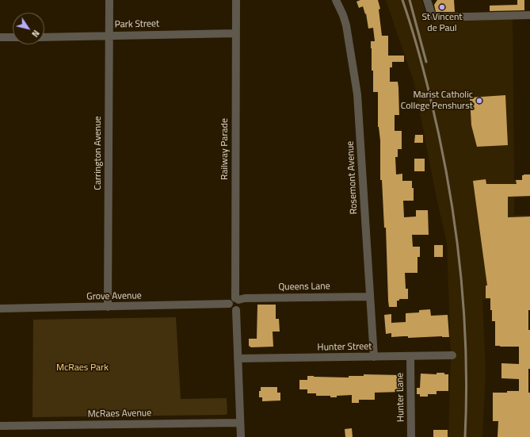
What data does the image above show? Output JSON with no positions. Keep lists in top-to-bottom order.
{
  "streets": {
    "street": [
      "Park Street",
      "Railway Parade",
      "Carrington Avenue",
      "Rosemont Avenue",
      "Queens Lane",
      "Grove Avenue",
      "Hunter Street",
      "Hunter Lane",
      "McRaes Avenue"
    ]
  },
  "crossings": [
    ["Park Street", "Railway Parade"],
    ["Park Street", "Carrington Avenue"],
    ["Railway Parade", "Queens Lane"],
    ["Railway Parade", "Grove Avenue"],
    ["Railway Parade", "Hunter Street"],
    ["Carrington Avenue", "Grove Avenue"],
    ["Rosemont Avenue", "Queens Lane"],
    ["Rosemont Avenue", "Hunter Street"],
    ["Queens Lane", "Grove Avenue"],
    ["Hunter Street", "Hunter Lane"]
  ],
  "parks": ["McRaes Park"],
  "places": ["St Vincent de Paul", "Marist Catholic College Penshurst"],
  "north": "bottom right"
}
